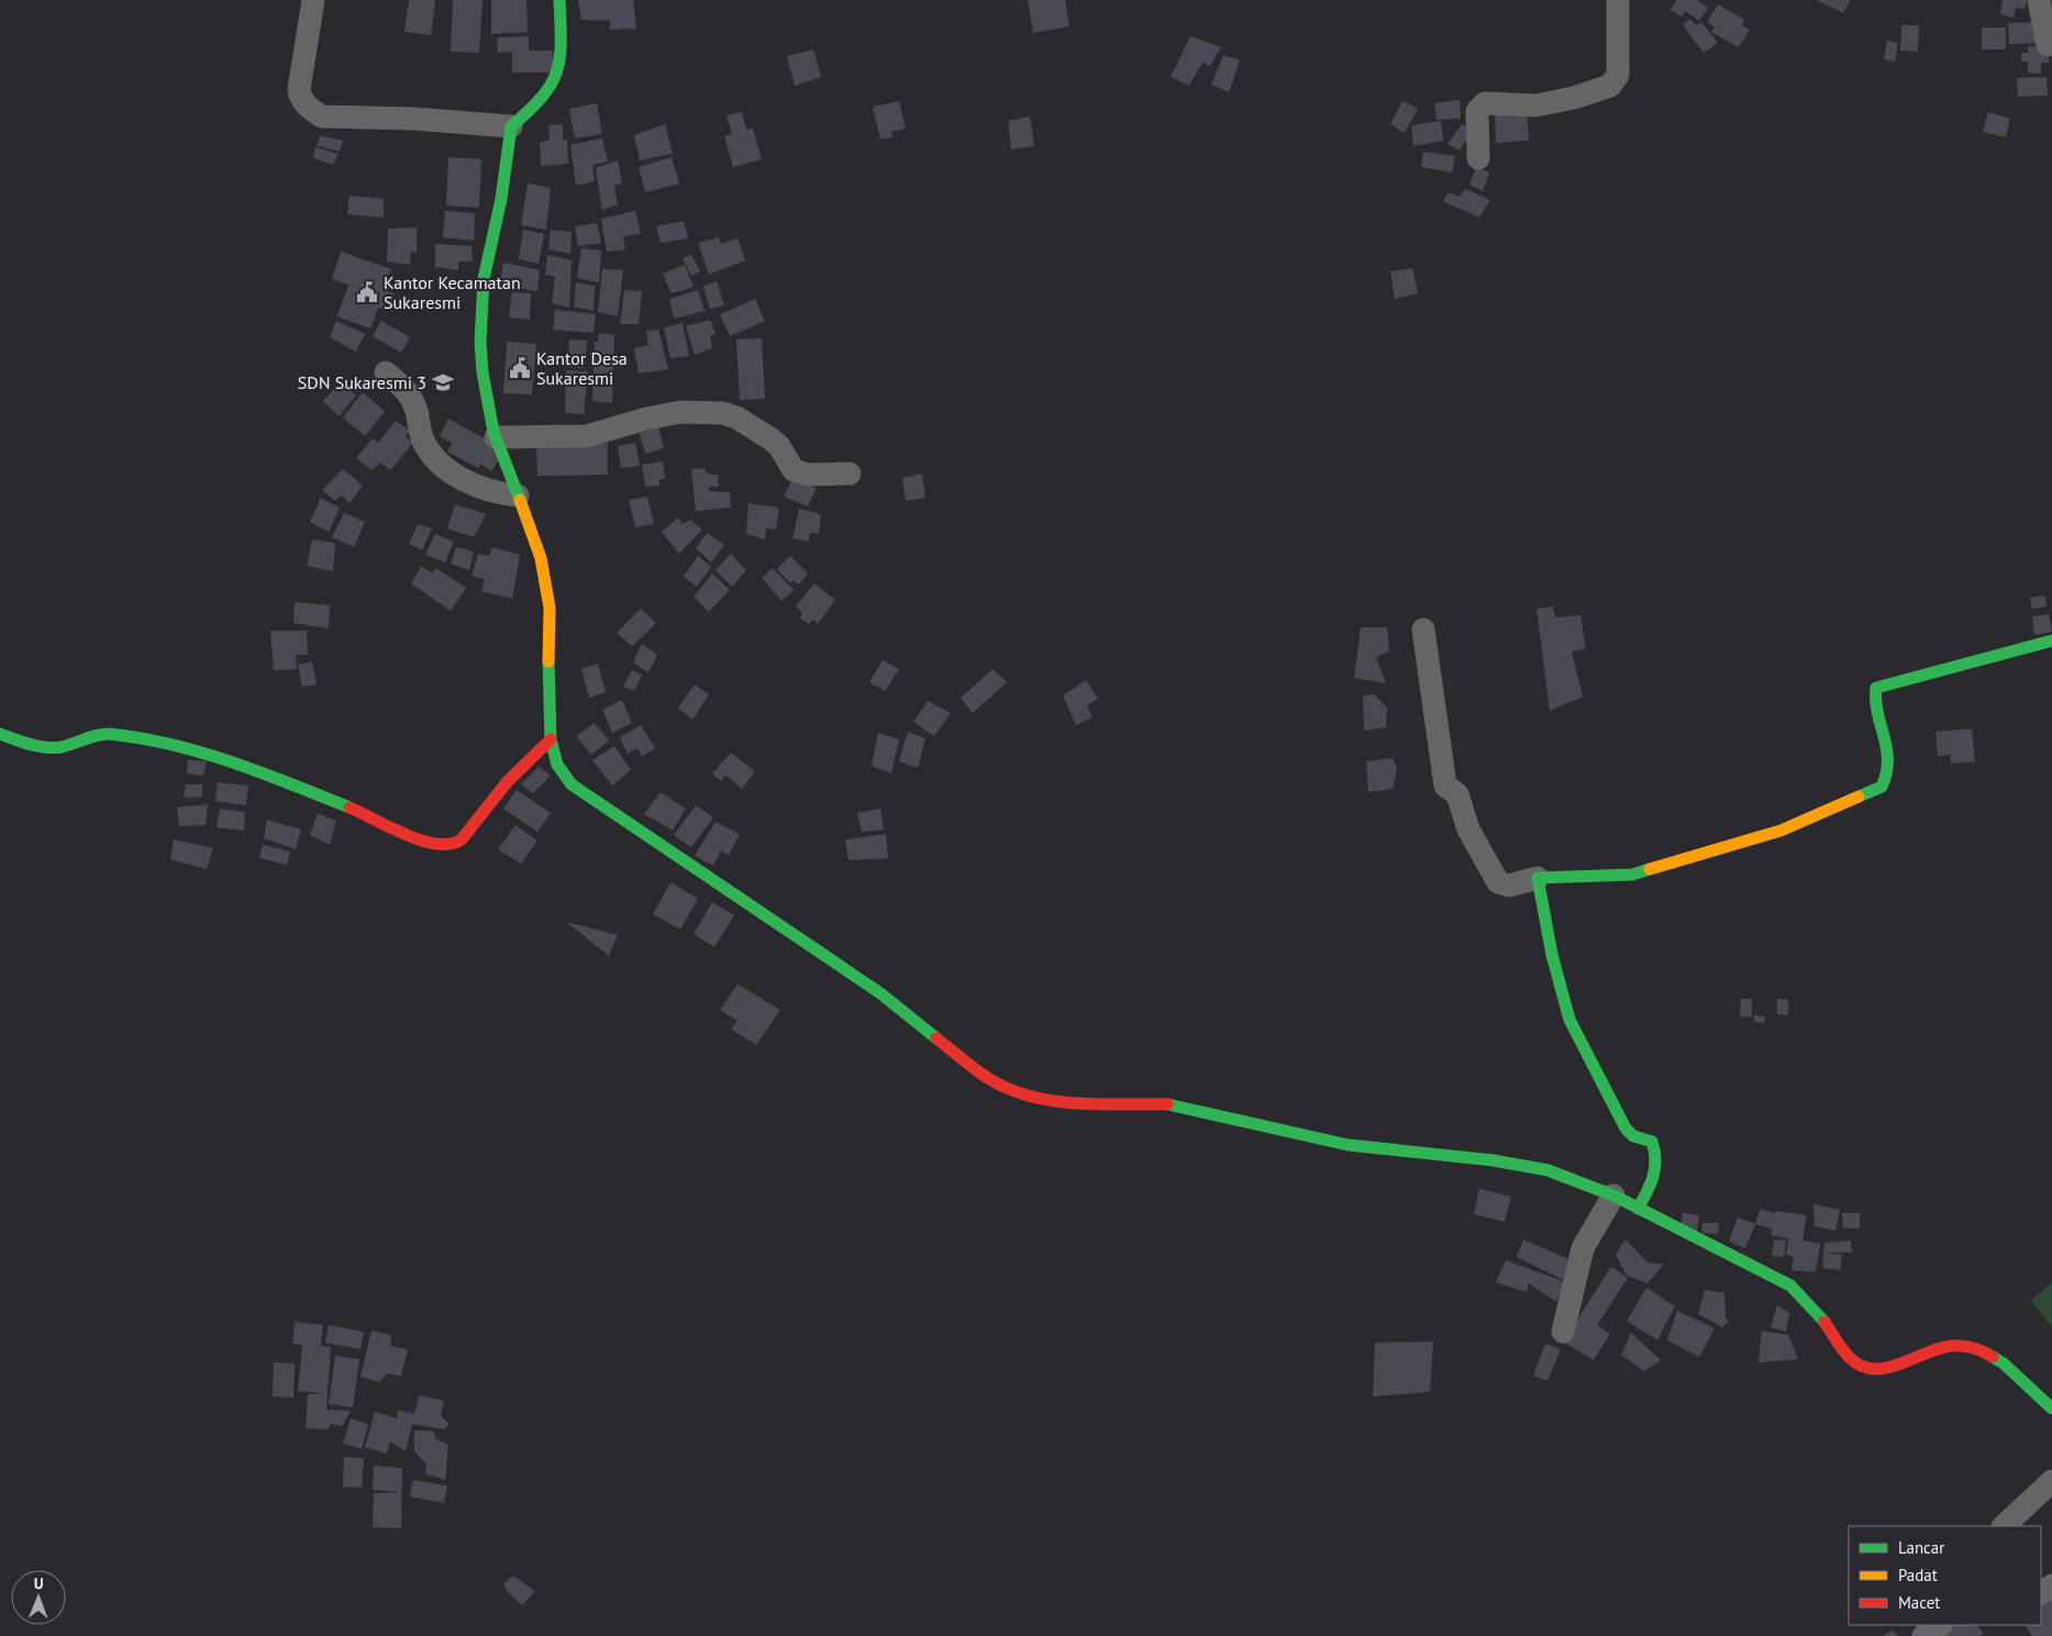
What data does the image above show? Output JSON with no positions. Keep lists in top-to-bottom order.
{
  "places": {
    "public building": ["Kantor Kecamatan Sukaresmi", "Kantor Desa Sukaresmi"],
    "school or university": ["SDN Sukaresmi 3"]
  },
  "legend": ["Lancar", "Padat", "Macet"],
  "north": "top"
}
